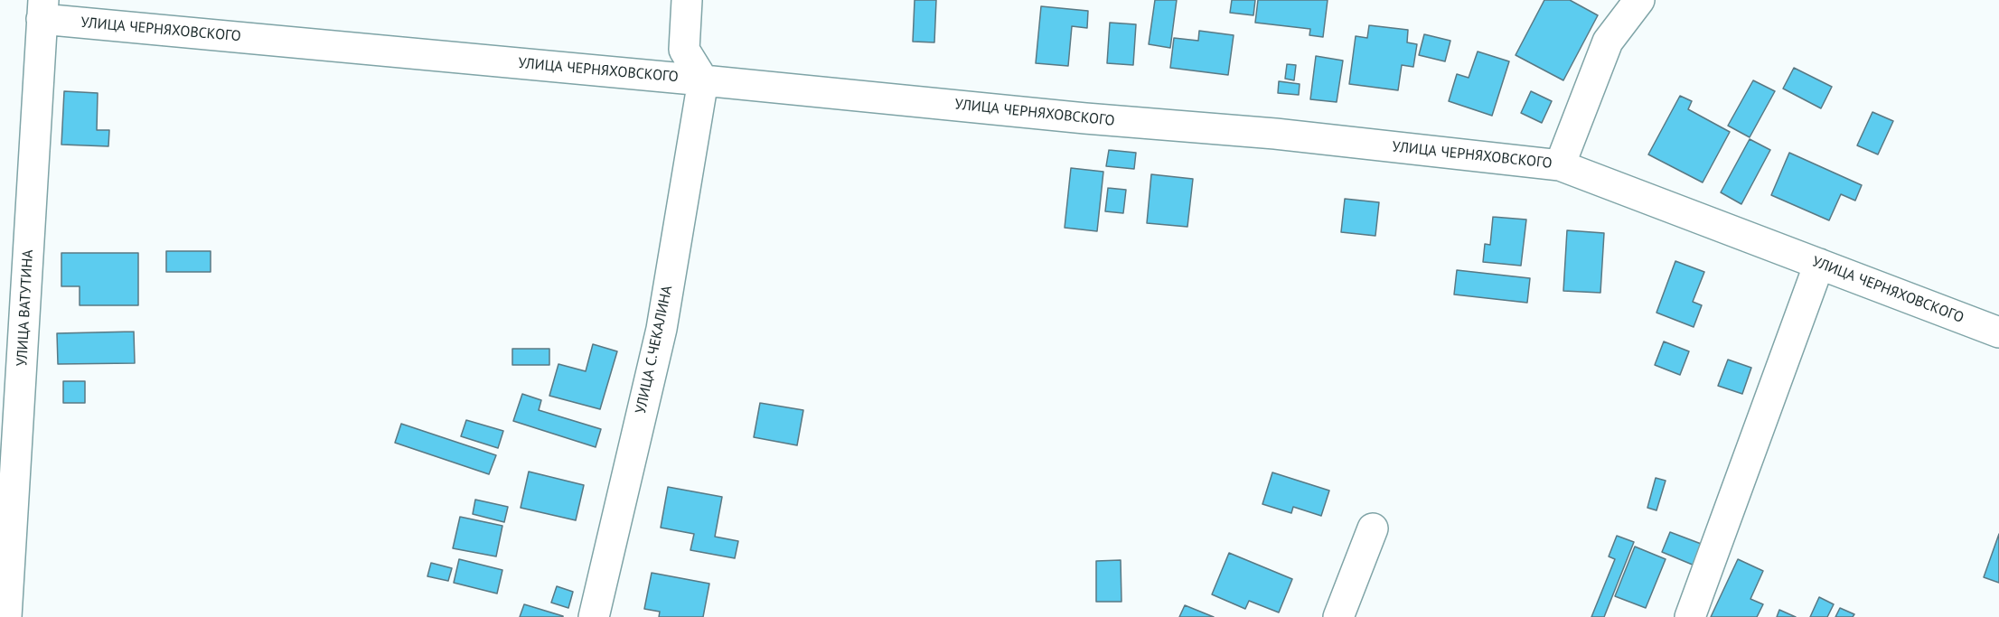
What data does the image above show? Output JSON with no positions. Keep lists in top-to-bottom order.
{
  "streets": {
    "street": ["УЛИЦА ЧЕРНЯХОВСКОГО", "УЛИЦА ВАТУТИНА", "УЛИЦА С.ЧЕКАЛИНА"]
  },
  "crossings": [
    ["УЛИЦА ЧЕРНЯХОВСКОГО", "УЛИЦА ВАТУТИНА"],
    ["УЛИЦА ЧЕРНЯХОВСКОГО", "УЛИЦА С.ЧЕКАЛИНА"]
  ]
}
